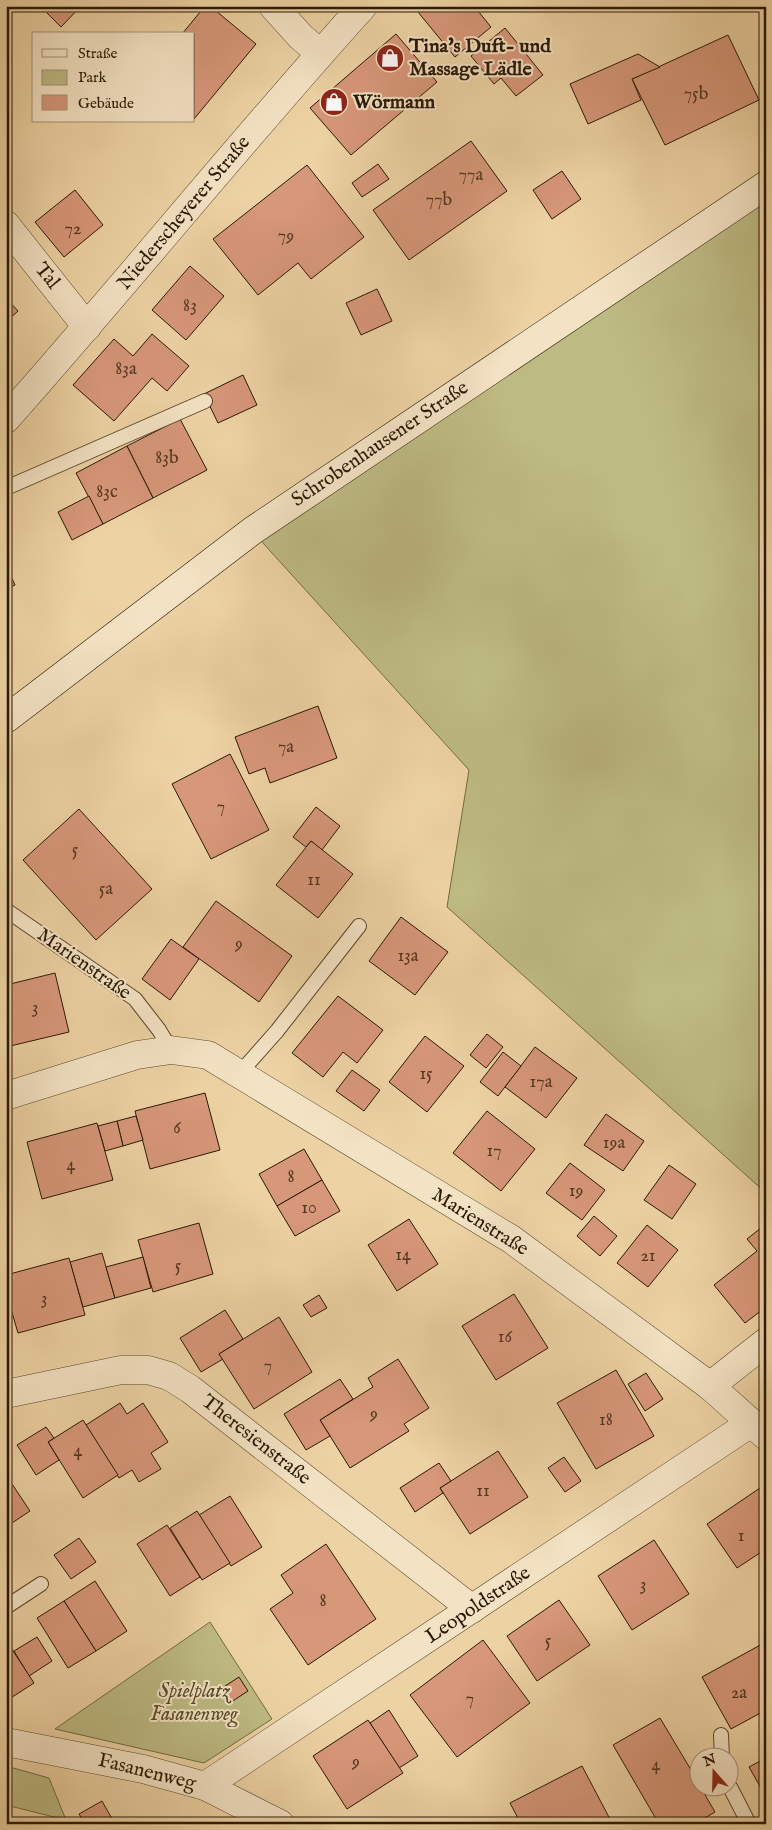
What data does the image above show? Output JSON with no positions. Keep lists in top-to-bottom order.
{
  "streets": {
    "street": [
      "Niederscheyerer Straße",
      "Tal",
      "Schrobenhausener Straße",
      "Marienstraße",
      "Theresienstraße",
      "Leopoldstraße",
      "Fasanenweg"
    ]
  },
  "crossings": [
    ["Niederscheyerer Straße", "Tal"],
    ["Marienstraße", "Leopoldstraße"],
    ["Theresienstraße", "Leopoldstraße"],
    ["Leopoldstraße", "Fasanenweg"]
  ],
  "parks": ["Spielplatz Fasanenweg"],
  "places": {
    "shop": ["Tina's Duft- und Massage Lädle", "Wörmann"]
  },
  "house_numbers": [
    "75b",
    "77a",
    "77b",
    "72",
    "79",
    "83",
    "83a",
    "83b",
    "83c",
    "7a",
    "7",
    "5",
    "11",
    "5a",
    "9",
    "13a",
    "3",
    "15",
    "17a",
    "6",
    "19a",
    "17",
    "4",
    "8",
    "19",
    "10",
    "14",
    "21",
    "5",
    "3",
    "16",
    "7",
    "9",
    "18",
    "4",
    "11",
    "1",
    "3",
    "8",
    "5",
    "2a",
    "7",
    "9",
    "4"
  ],
  "legend": ["Straße", "Park", "Gebäude"],
  "north": "top"
}
